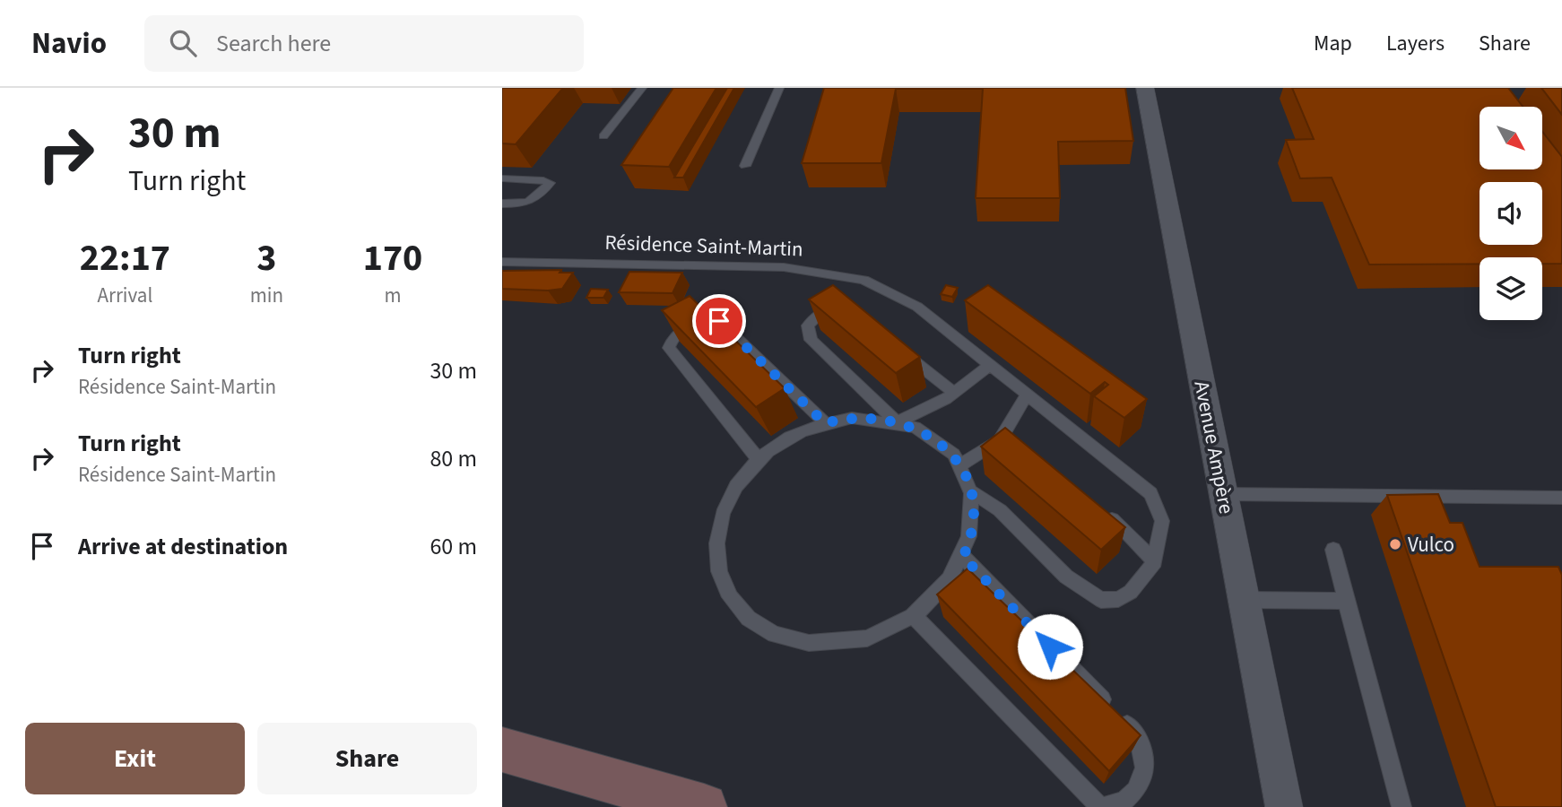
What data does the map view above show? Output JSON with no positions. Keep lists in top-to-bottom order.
{
  "streets": {
    "street": ["Avenue Ampère"],
    "lane": ["Résidence Saint-Martin"]
  },
  "places": ["Vulco"],
  "north": "bottom right",
  "page": {
    "header": "Navio",
    "search": "Search here",
    "nav": ["Map", "Layers", "Share"],
    "turn": ["30 m", "Turn right"],
    "eta": [
      "22:17",
      "Arrival",
      "3",
      "min",
      "170",
      "m"
    ],
    "list": [
      {
        "name": "Turn right",
        "note": "Résidence Saint-Martin",
        "value": "30 m"
      },
      {
        "name": "Turn right",
        "note": "Résidence Saint-Martin",
        "value": "80 m"
      },
      {
        "name": "Arrive at destination",
        "value": "60 m"
      }
    ],
    "buttons": ["Exit", "Share"]
  }
}
